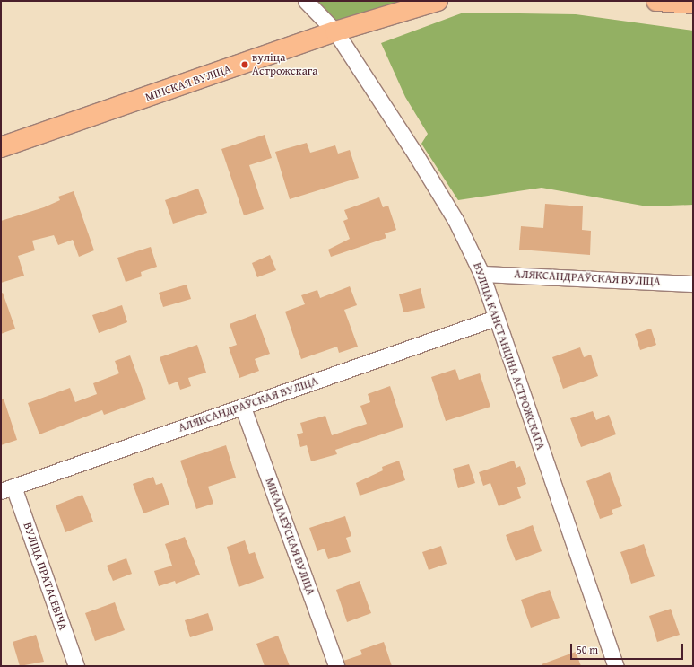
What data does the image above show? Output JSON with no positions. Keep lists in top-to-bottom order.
{
  "streets": {
    "main road": ["МІНСКАЯ ВУЛІЦА"],
    "street": [
      "АЛЯКСАНДРАЎСКАЯ ВУЛІЦА",
      "ВУЛІЦА КАНСТАНЦІНА АСТРОЖСКАГА",
      "МІКАЛАЕЎСКАЯ ВУЛІЦА",
      "ВУЛІЦА ПРАТАСЕВІЧА"
    ]
  },
  "crossings": [
    ["МІНСКАЯ ВУЛІЦА", "ВУЛІЦА КАНСТАНЦІНА АСТРОЖСКАГА"],
    ["АЛЯКСАНДРАЎСКАЯ ВУЛІЦА", "ВУЛІЦА КАНСТАНЦІНА АСТРОЖСКАГА"],
    ["АЛЯКСАНДРАЎСКАЯ ВУЛІЦА", "МІКАЛАЕЎСКАЯ ВУЛІЦА"],
    ["АЛЯКСАНДРАЎСКАЯ ВУЛІЦА", "ВУЛІЦА ПРАТАСЕВІЧА"]
  ],
  "places": ["вуліца Астрожскага"],
  "scale_bar": "50 m"
}
